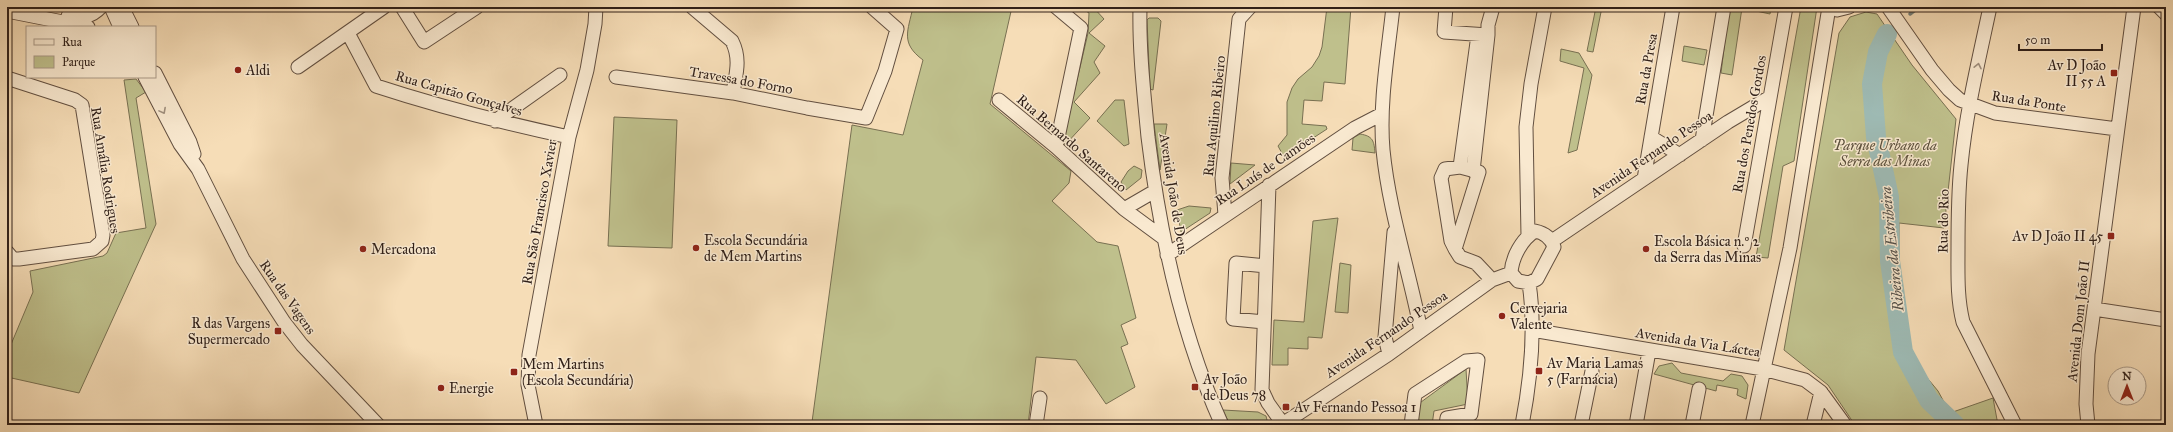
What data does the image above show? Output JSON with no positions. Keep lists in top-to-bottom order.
{
  "streets": {
    "street": [
      "Rua da Presa",
      "Travessa do Forno",
      "Rua Capitão Gonçalves",
      "Rua da Ponte",
      "Rua Aquilino Ribeiro",
      "Rua dos Penedos Gordos",
      "Rua Bernardo Santareno",
      "Avenida Fernando Pessoa",
      "Rua Luís de Camões",
      "Rua Amália Rodrigues",
      "Avenida João de Deus",
      "Rua São Francisco Xavier",
      "Rua do Rio",
      "Rua das Vagens",
      "Avenida Dom João II",
      "Avenida da Via Láctea"
    ]
  },
  "crossings": [
    ["Rua da Presa", "Avenida Fernando Pessoa"],
    ["Rua Capitão Gonçalves", "Rua São Francisco Xavier"],
    ["Rua da Ponte", "Rua do Rio"],
    ["Rua da Ponte", "Avenida Dom João II"],
    ["Rua Aquilino Ribeiro", "Rua Luís de Camões"],
    ["Rua dos Penedos Gordos", "Avenida Fernando Pessoa"],
    ["Rua Bernardo Santareno", "Avenida João de Deus"],
    ["Rua Luís de Camões", "Avenida João de Deus"]
  ],
  "water": ["Ribeira da Estribeira"],
  "parks": ["Parque Urbano da Serra das Minas"],
  "places": {
    "other": [
      "Aldi",
      "Escola Secundária de Mem Martins",
      "Mercadona",
      "Escola Básica n.º 2 da Serra das Minas",
      "Cervejaria Valente",
      "Energie"
    ],
    "transit": [
      "Av D João II 55 A",
      "Av D João II 45",
      "R das Vargens Supermercado",
      "Av Maria Lamas 5 (Farmácia)",
      "Mem Martins (Escola Secundária)",
      "Av João de Deus 78",
      "Av Fernando Pessoa 1"
    ]
  },
  "legend": ["Rua", "Parque"],
  "scale_bar": "50 m",
  "north": "top"
}
